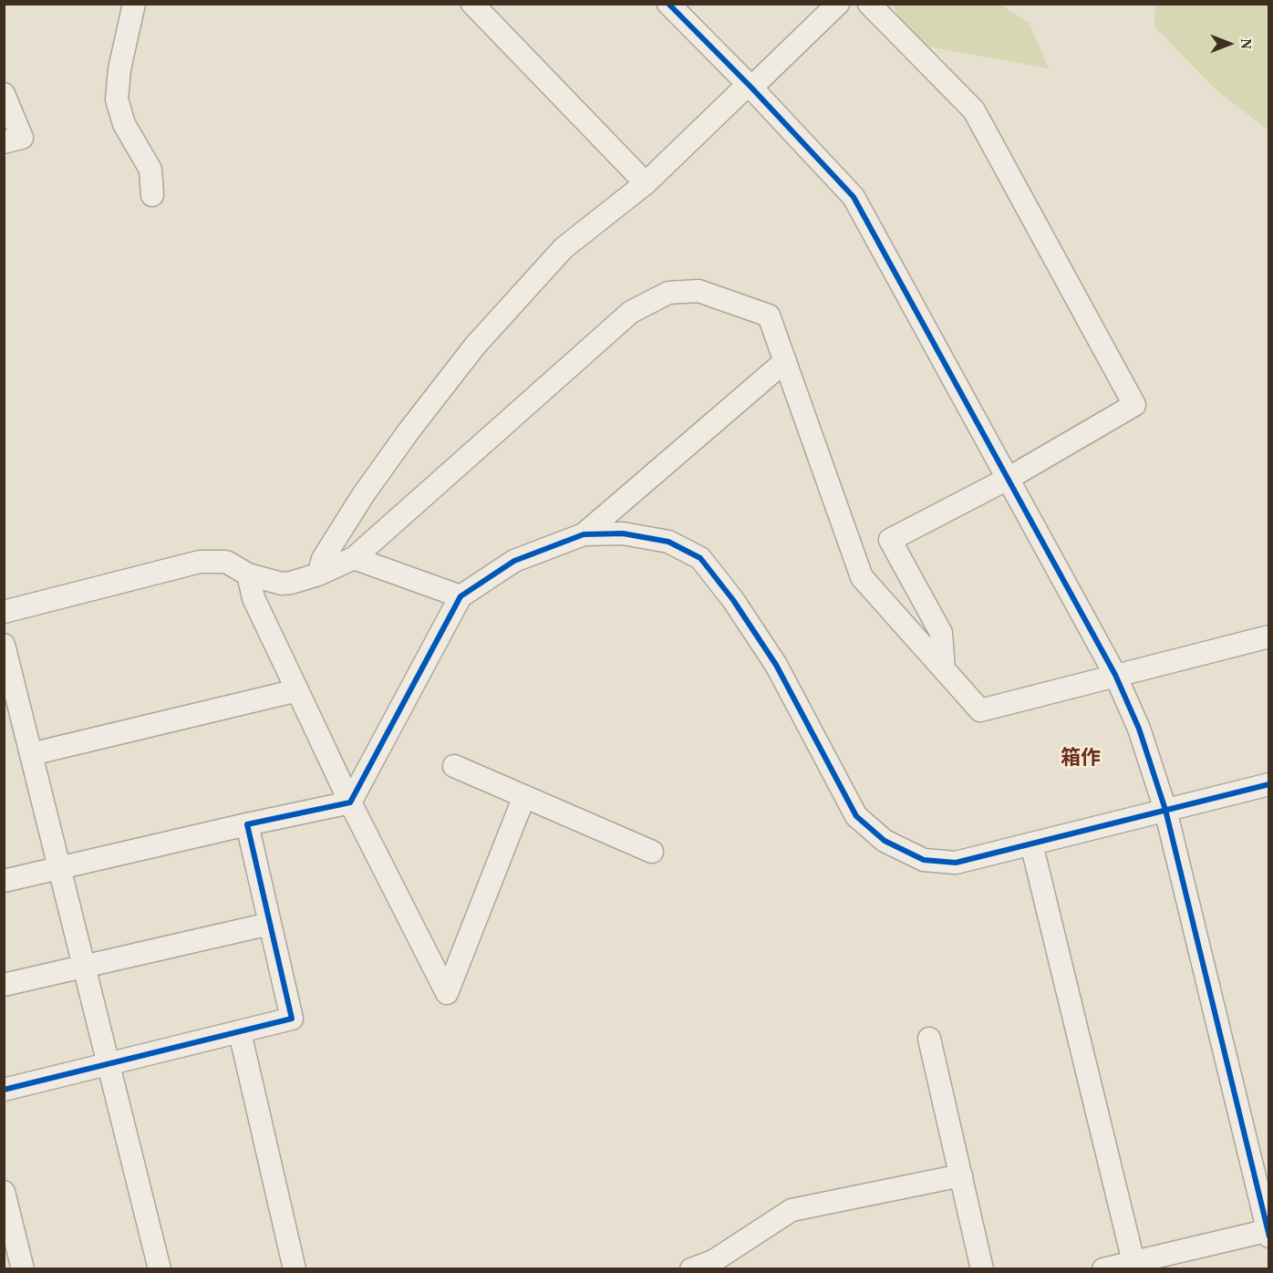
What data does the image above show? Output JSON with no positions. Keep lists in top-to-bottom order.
{
  "districts": ["箱作"],
  "north": "right"
}
